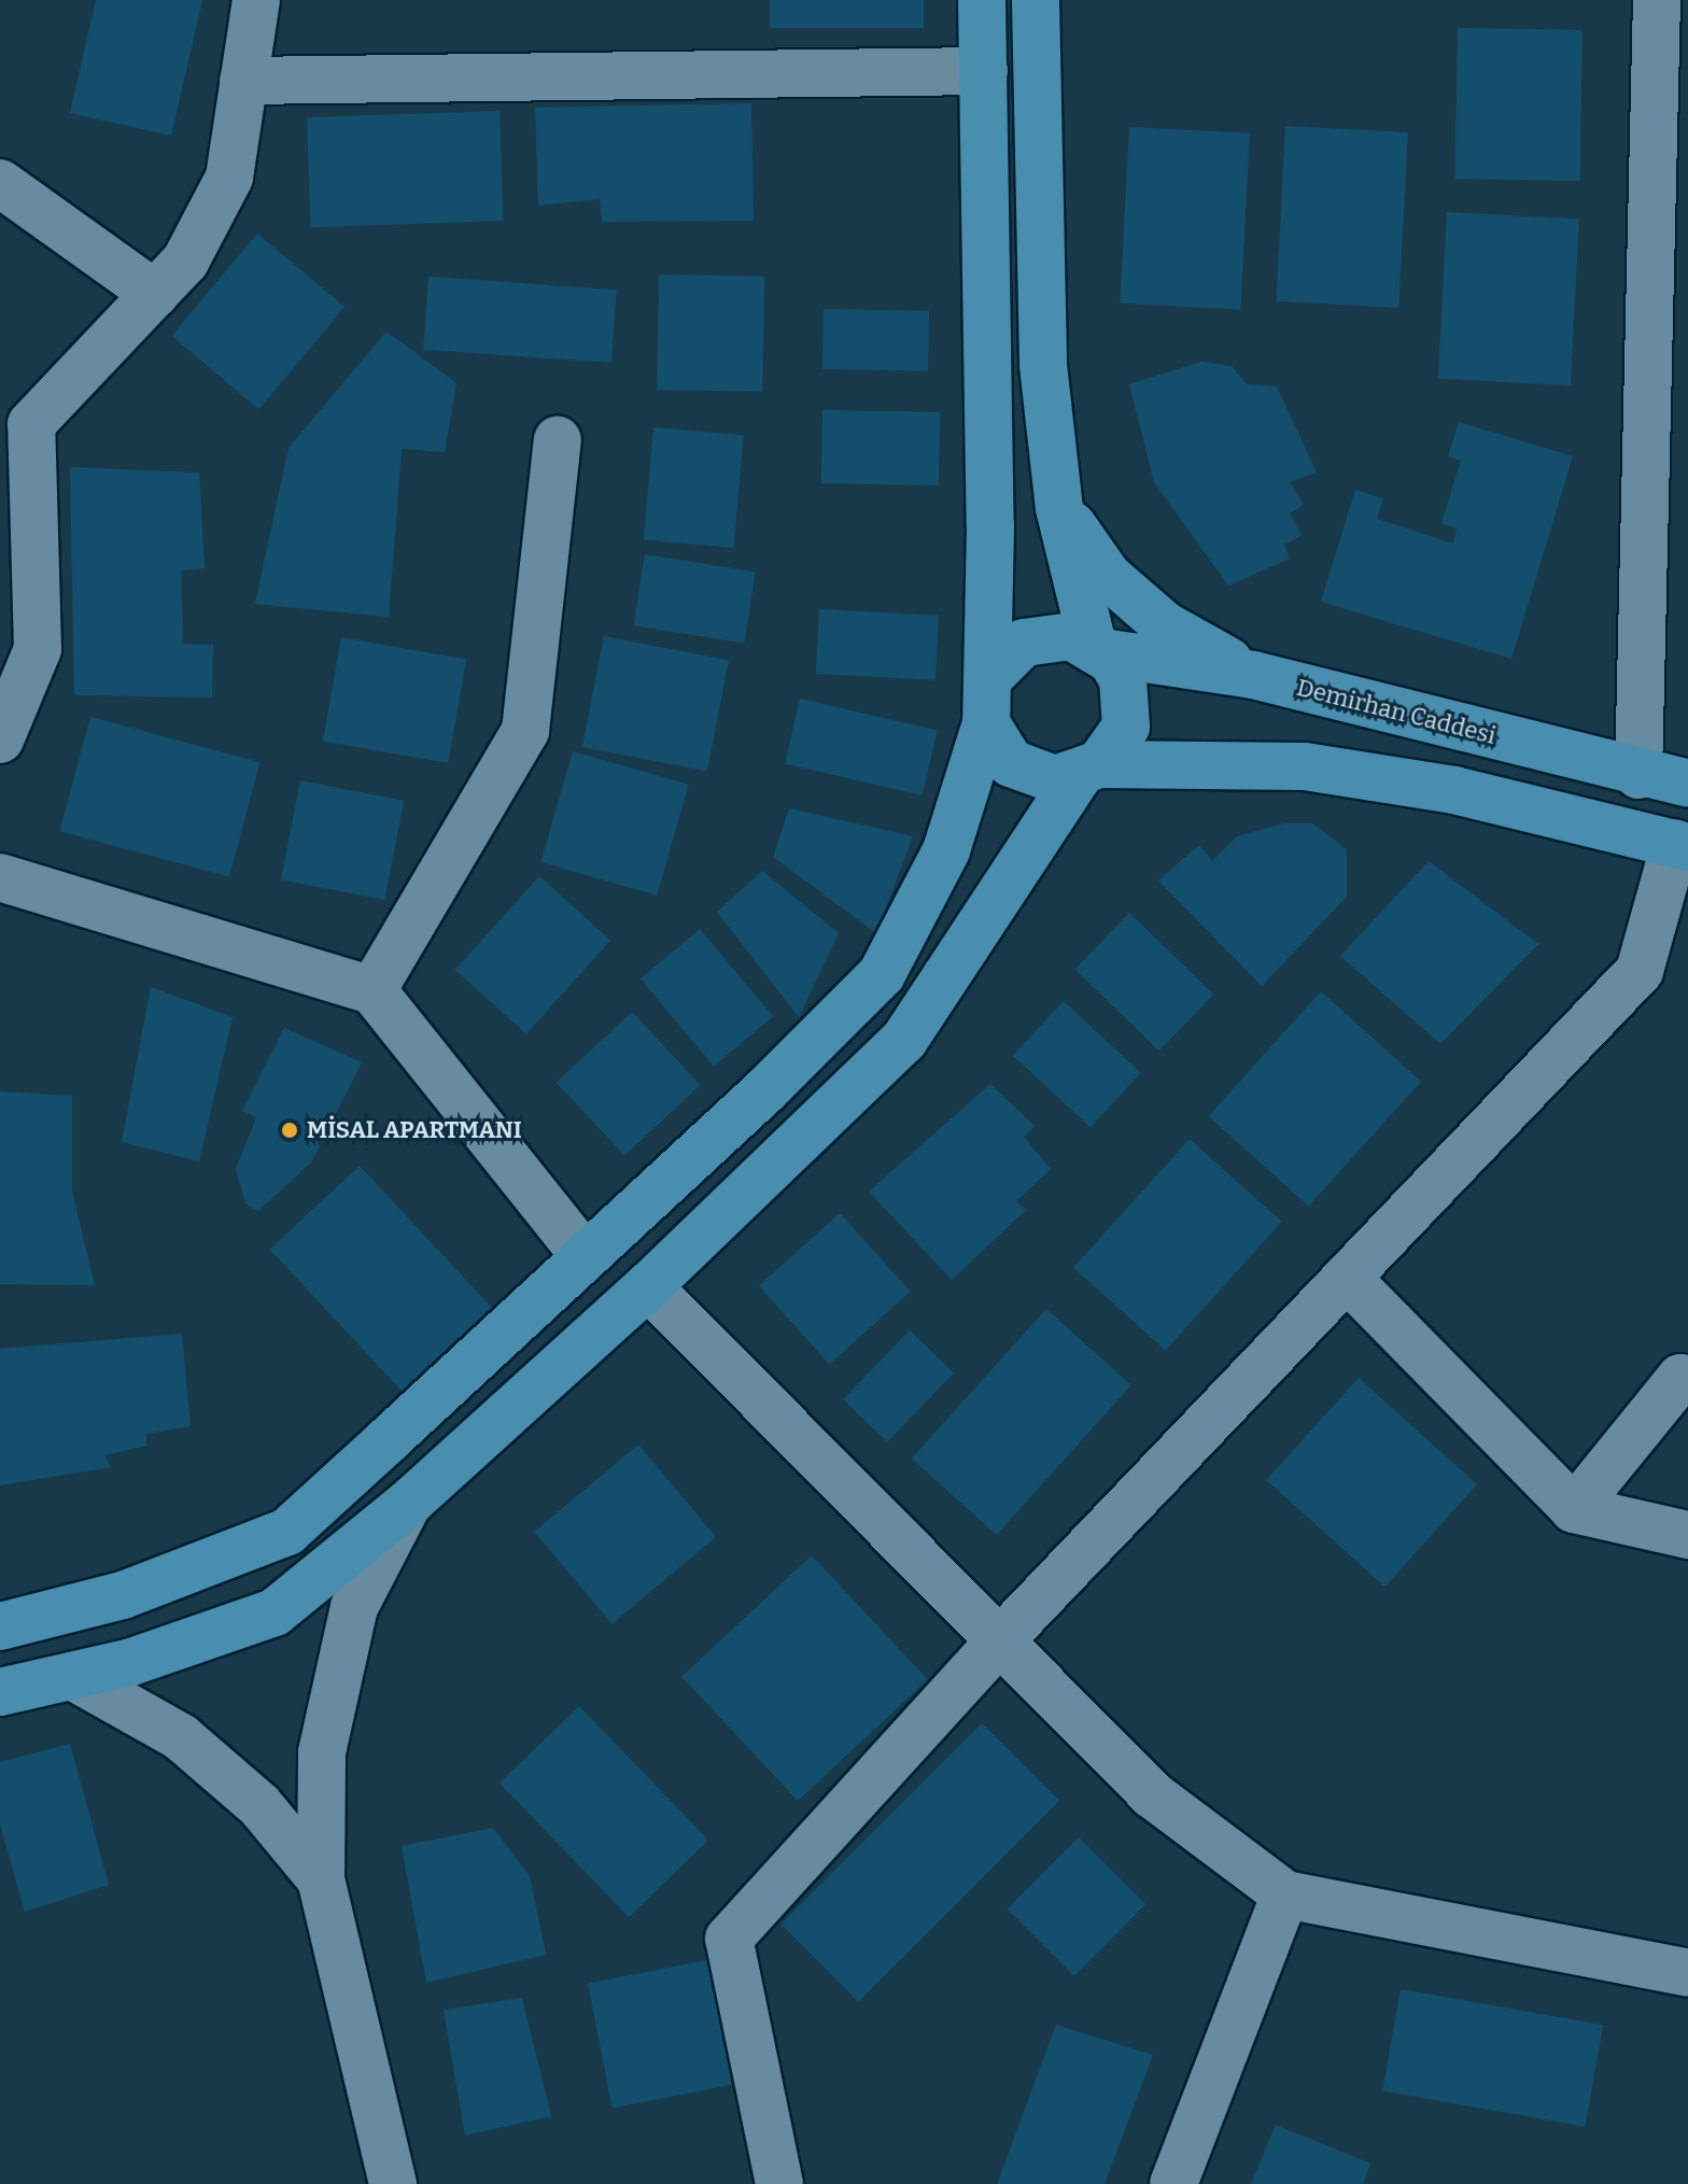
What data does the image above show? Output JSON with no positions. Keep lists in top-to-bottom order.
{
  "streets": {
    "main road": ["Demirhan Caddesi"]
  },
  "places": ["MİSAL APARTMANI"]
}
